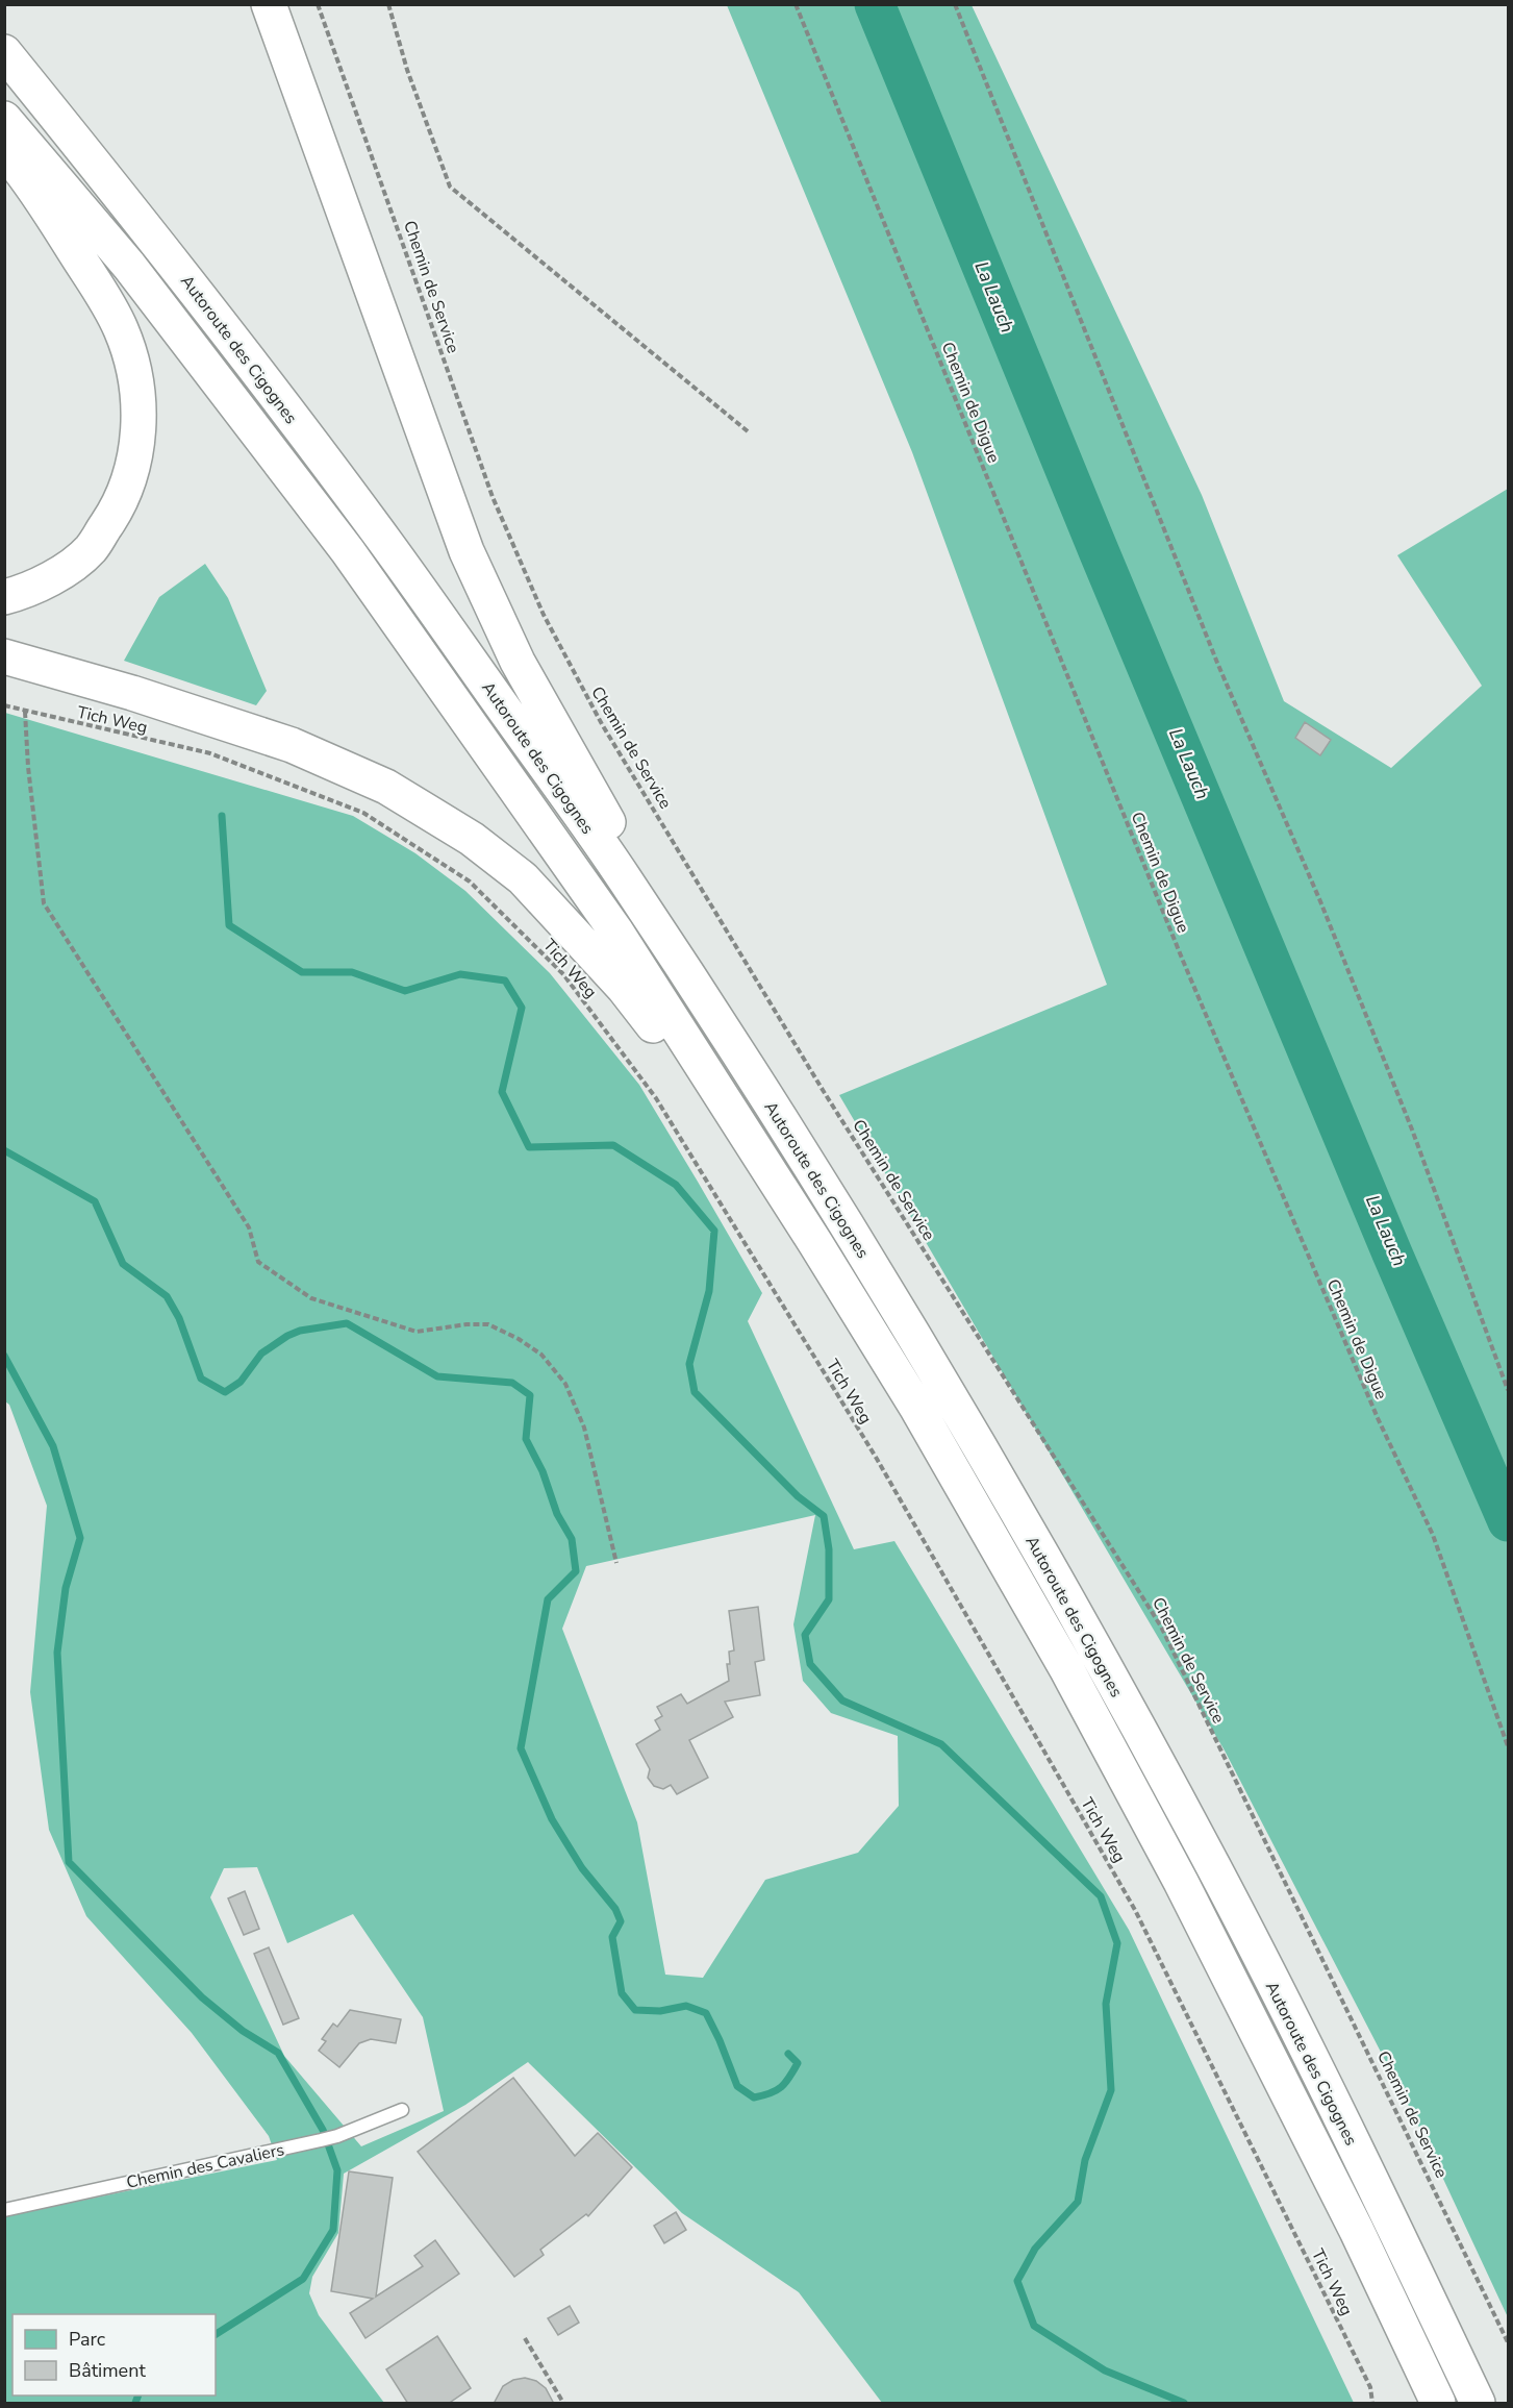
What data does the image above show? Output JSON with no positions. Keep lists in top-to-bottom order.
{
  "streets": {
    "highway": ["Autoroute des Cigognes"],
    "lane": ["Chemin des Cavaliers"],
    "path": ["Chemin de Service", "Chemin de Digue", "Tich Weg"]
  },
  "water": ["La Lauch"],
  "legend": ["Parc", "Bâtiment"]
}
